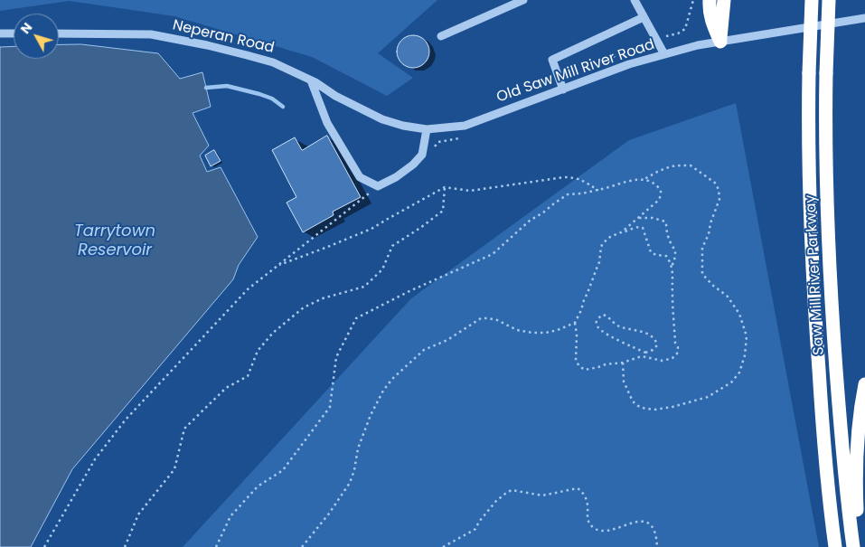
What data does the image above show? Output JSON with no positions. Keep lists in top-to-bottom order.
{
  "streets": {
    "highway": ["Saw Mill River Parkway"],
    "street": ["Neperan Road", "Old Saw Mill River Road"]
  },
  "crossings": [
    ["Neperan Road", "Old Saw Mill River Road"]
  ],
  "water": ["Tarrytown Reservoir"],
  "north": "top left"
}
